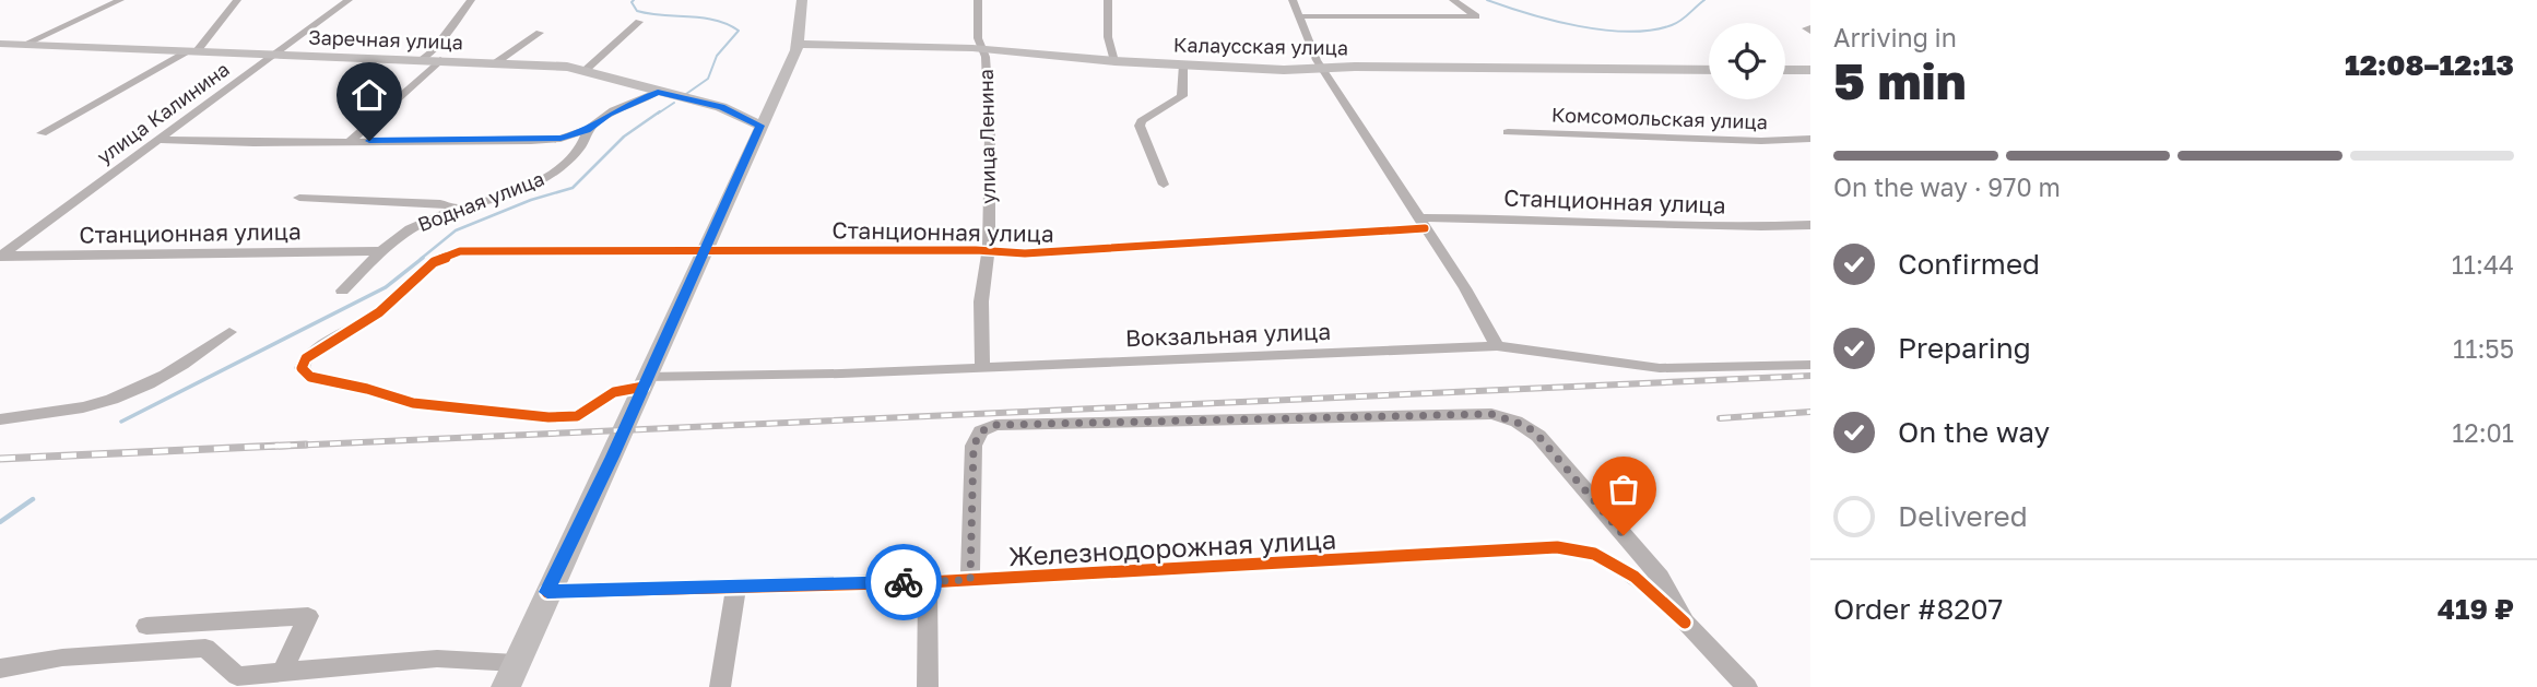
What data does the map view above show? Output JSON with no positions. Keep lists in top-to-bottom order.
{
  "streets": {
    "street": [
      "Заречная улица",
      "Калаусская улица",
      "улица Калинина",
      "Комсомольская улица",
      "улица Ленина",
      "Водная улица",
      "Станционная улица",
      "Вокзальная улица",
      "Железнодорожная улица"
    ]
  },
  "crossings": [
    ["Заречная улица", "улица Калинина"],
    ["Калаусская улица", "улица Ленина"],
    ["улица Калинина", "Станционная улица"],
    ["улица Ленина", "Станционная улица"],
    ["улица Ленина", "Вокзальная улица"],
    ["Водная улица", "Станционная улица"],
    ["Станционная улица", "Вокзальная улица"]
  ],
  "page": {
    "heading": ["5 min", "Arriving in", "12:08–12:13"],
    "panel": ["Order #8207", "419 ₽"],
    "bar": "On the way · 970 m",
    "list": [
      ["Confirmed", "11:44"],
      ["Preparing", "11:55"],
      ["On the way", "12:01"],
      "Delivered"
    ]
  }
}
